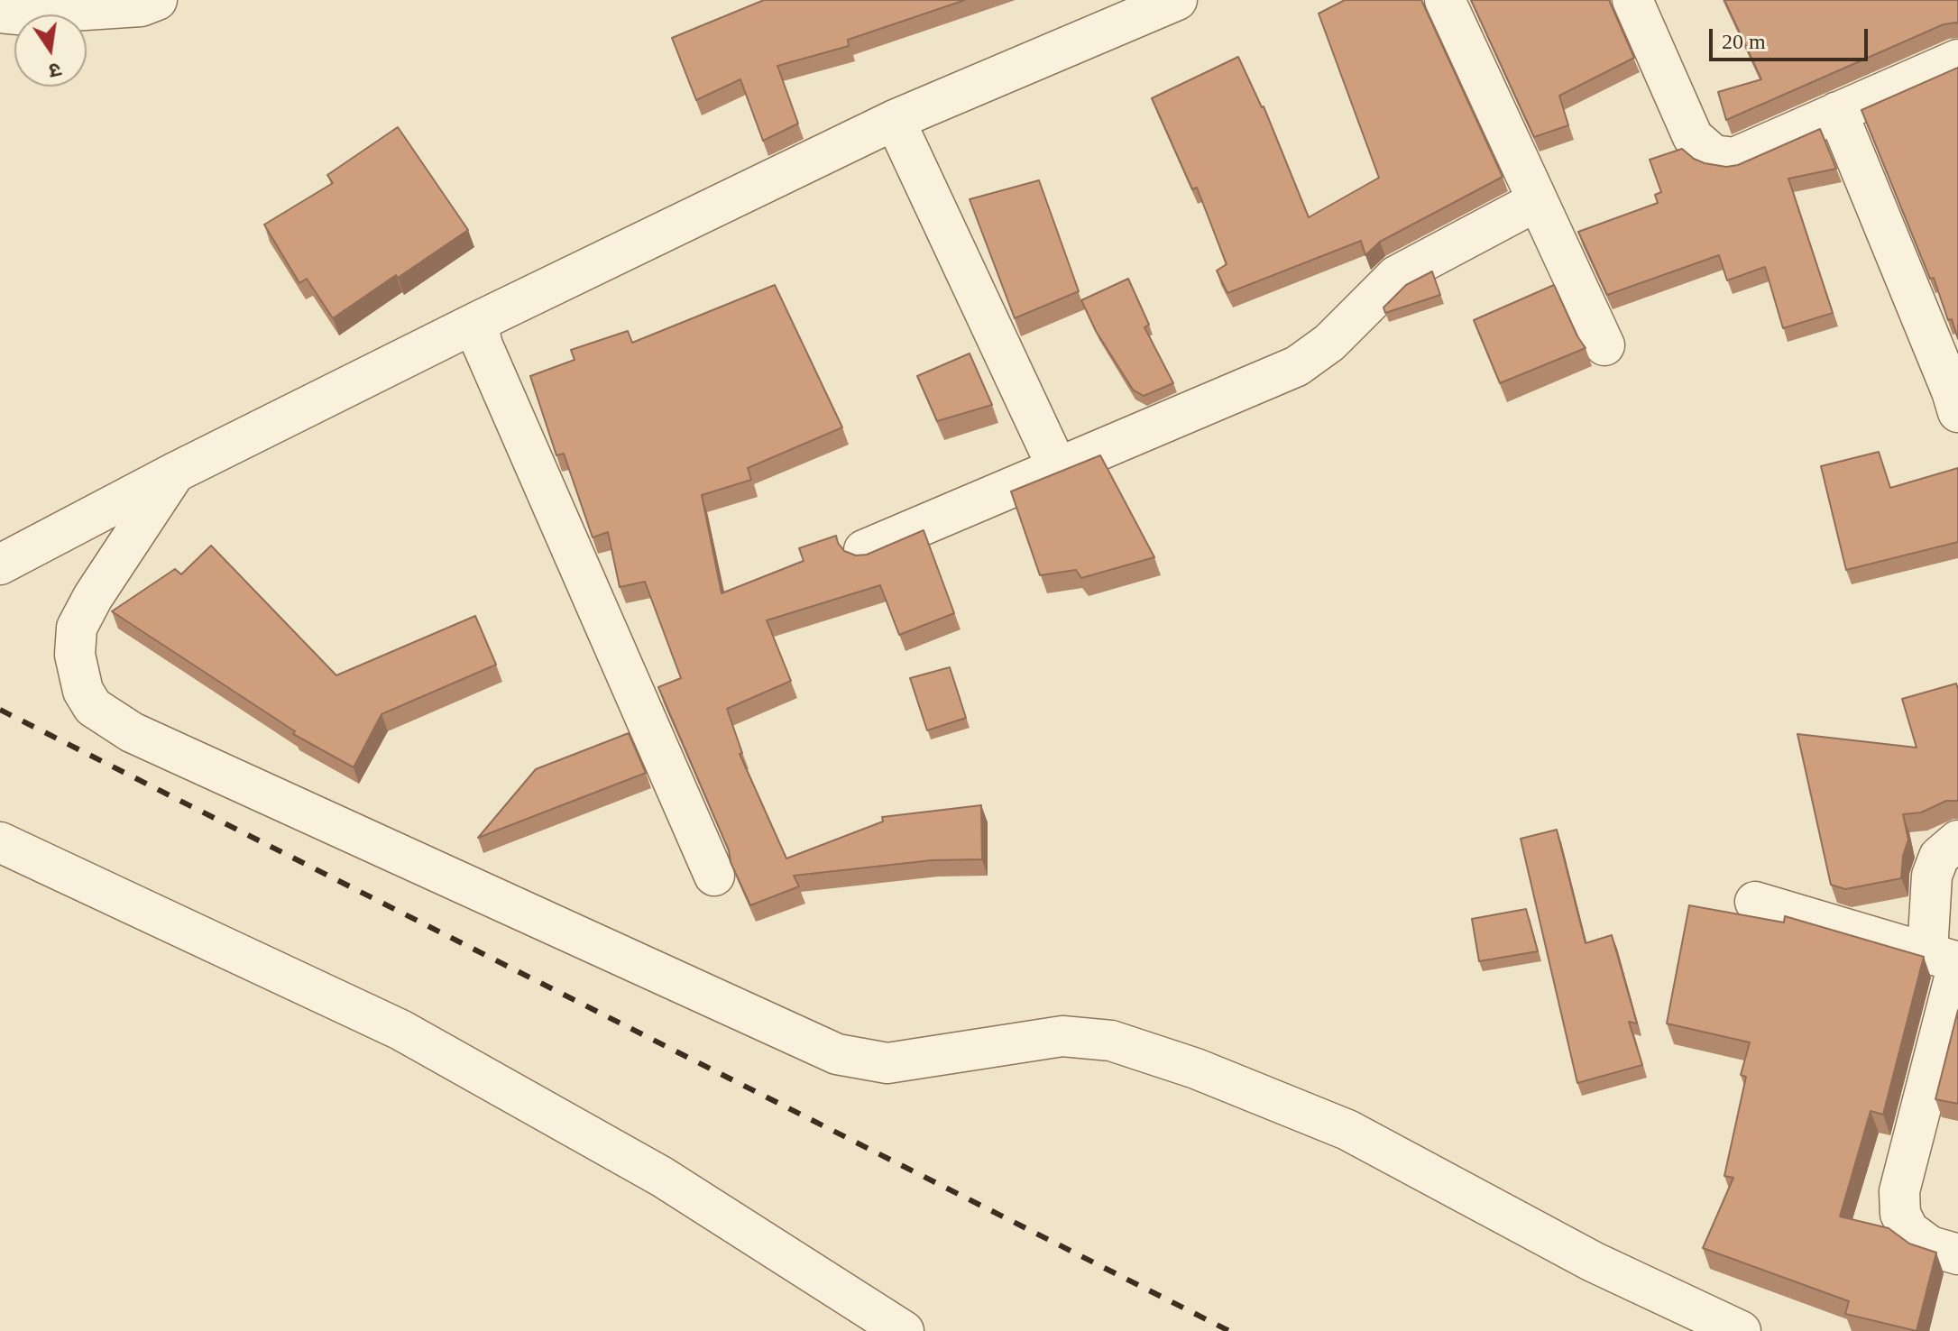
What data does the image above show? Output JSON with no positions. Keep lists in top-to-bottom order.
{
  "scale_bar": "20 m",
  "north": "bottom"
}
